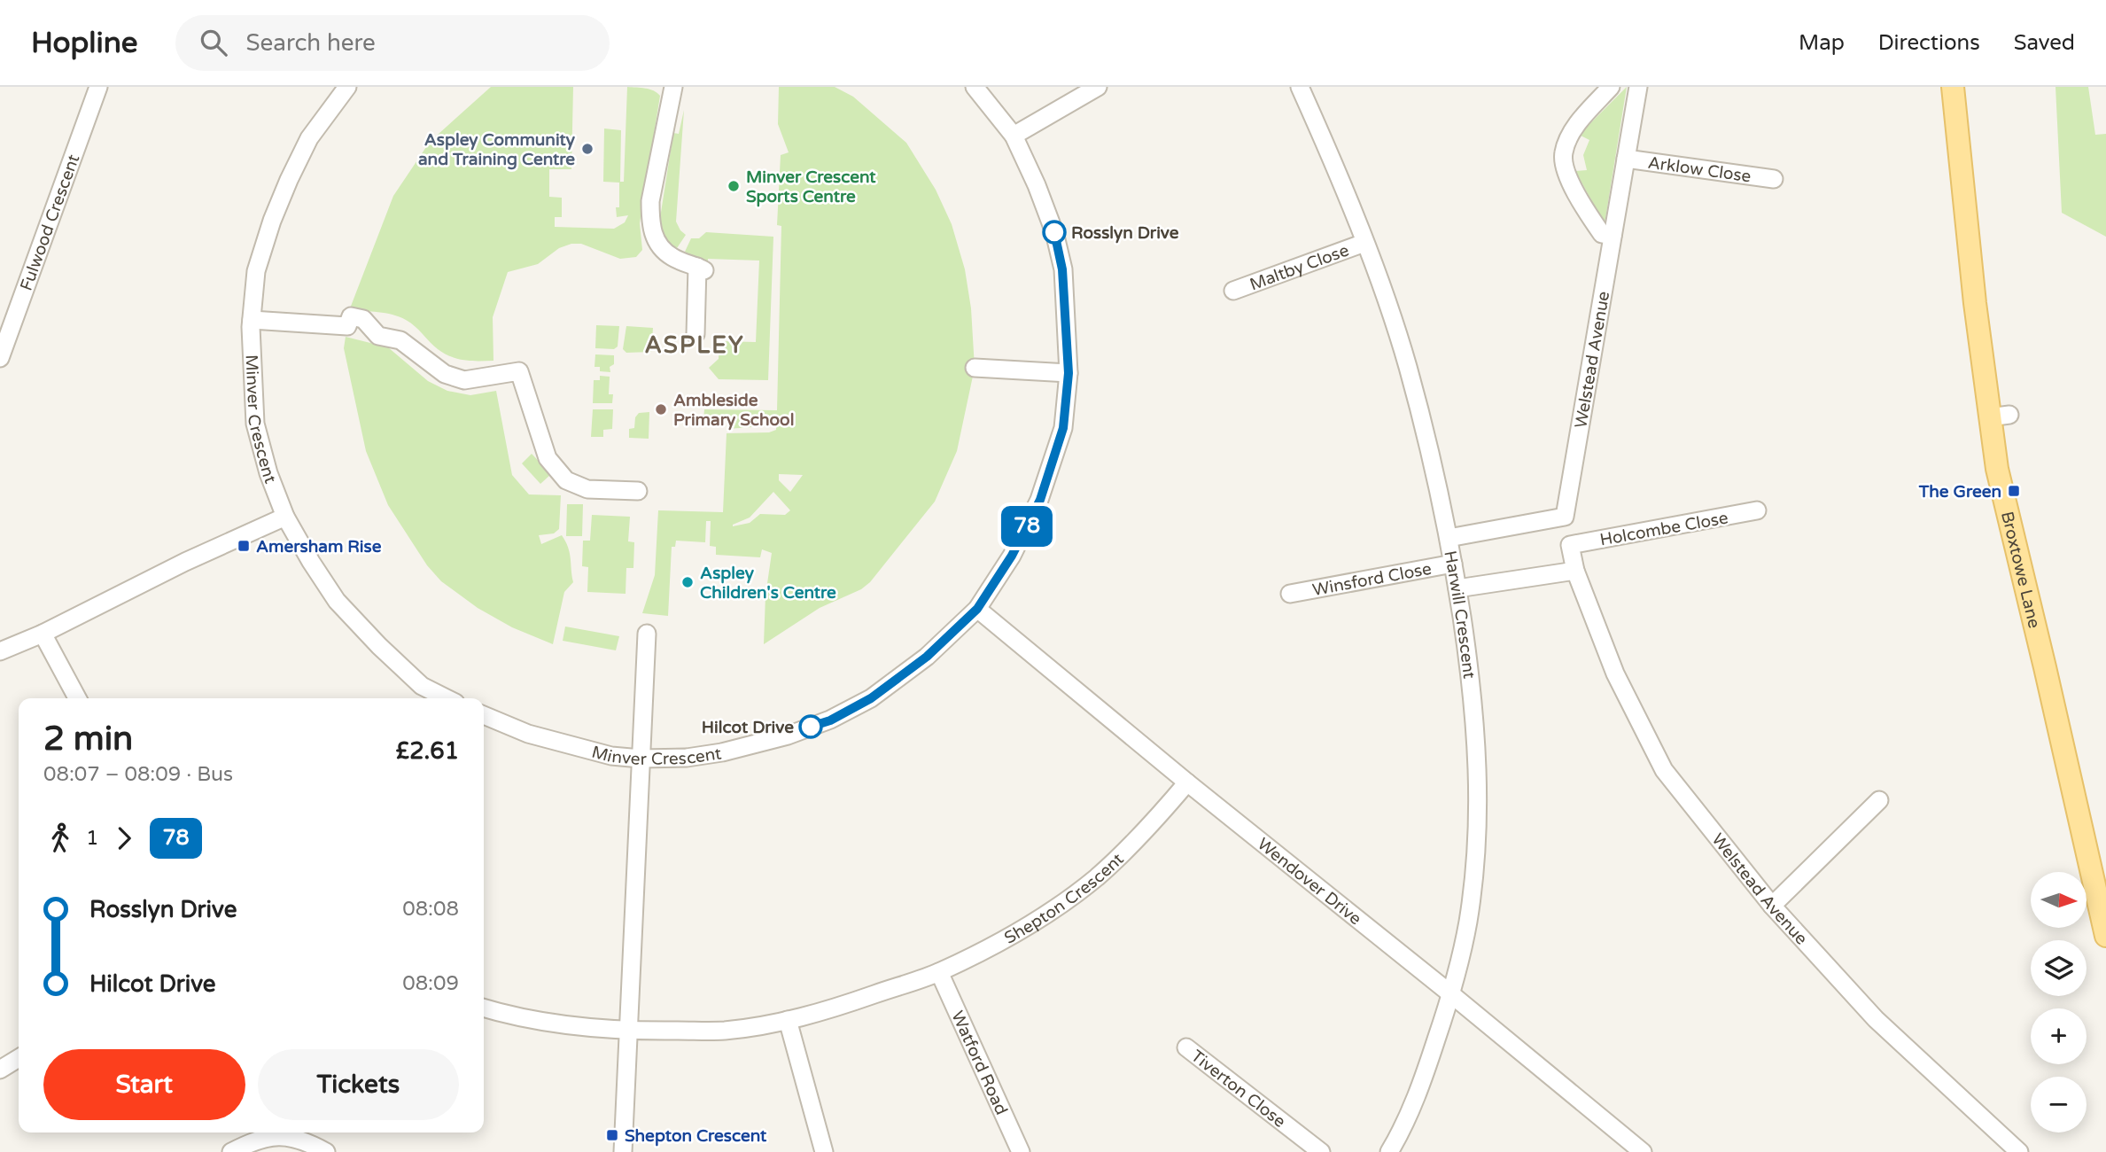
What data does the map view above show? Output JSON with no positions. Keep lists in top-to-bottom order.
{
  "streets": {
    "main road": ["Broxtowe Lane"],
    "street": [
      "Arklow Close",
      "Fulwood Crescent",
      "Maltby Close",
      "Welstead Avenue",
      "Minver Crescent",
      "Holcombe Close",
      "Winsford Close",
      "Harwill Crescent",
      "Wendover Drive",
      "Shepton Crescent",
      "Watford Road",
      "Tiverton Close"
    ]
  },
  "crossings": [
    ["Arklow Close", "Welstead Avenue"],
    ["Maltby Close", "Harwill Crescent"],
    ["Welstead Avenue", "Holcombe Close"],
    ["Welstead Avenue", "Harwill Crescent"],
    ["Minver Crescent", "Wendover Drive"],
    ["Winsford Close", "Harwill Crescent"],
    ["Harwill Crescent", "Wendover Drive"],
    ["Wendover Drive", "Shepton Crescent"],
    ["Shepton Crescent", "Watford Road"]
  ],
  "districts": ["ASPLEY"],
  "places": {
    "other": [
      "Aspley Community and Training Centre",
      "Minver Crescent Sports Centre",
      "Rosslyn Drive",
      "Ambleside Primary School",
      "Aspley Children's Centre",
      "Hilcot Drive"
    ],
    "transit": ["The Green", "Amersham Rise", "Shepton Crescent"]
  },
  "lines": ["bus line 78"],
  "north": "right",
  "page": {
    "header": "Hopline",
    "search": "Search here",
    "nav": ["Map", "Directions", "Saved"],
    "on_map": "78",
    "heading": ["2 min", "08:07 – 08:09 · Bus", "£2.61"],
    "legs": ["1", "78"],
    "map_buttons": ["+", "−"],
    "list": [
      {
        "name": "Rosslyn Drive",
        "value": "08:08"
      },
      {
        "name": "Hilcot Drive",
        "value": "08:09"
      }
    ],
    "buttons": ["Start", "Tickets"]
  }
}
